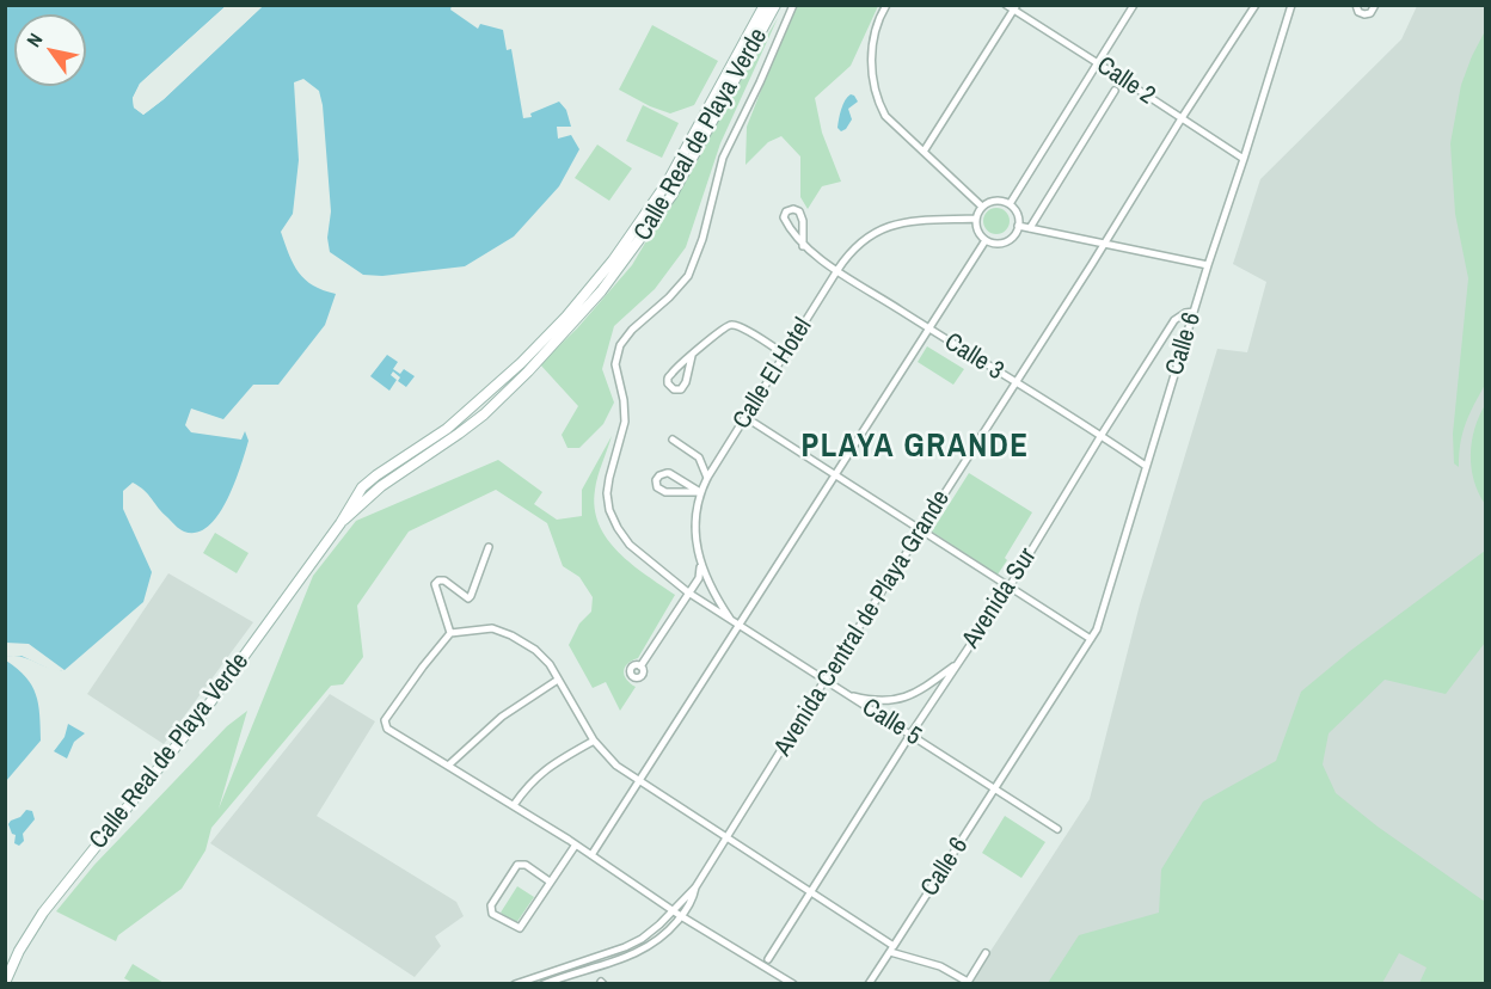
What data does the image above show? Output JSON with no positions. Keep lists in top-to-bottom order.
{
  "streets": {
    "street": [
      "Calle 2",
      "Calle Real de Playa Verde",
      "Calle 6",
      "Calle 3",
      "Calle El Hotel",
      "Avenida Sur",
      "Avenida Central de Playa Grande",
      "Calle 5"
    ]
  },
  "crossings": [
    ["Calle 2", "Calle 6"],
    ["Calle 2", "Avenida Central de Playa Grande"],
    ["Calle 6", "Calle 3"],
    ["Calle 6", "Avenida Sur"],
    ["Calle 6", "Calle 5"],
    ["Calle 3", "Calle El Hotel"],
    ["Calle 3", "Avenida Sur"],
    ["Calle 3", "Avenida Central de Playa Grande"],
    ["Calle El Hotel", "Calle 5"],
    ["Avenida Sur", "Calle 5"],
    ["Avenida Central de Playa Grande", "Calle 5"]
  ],
  "districts": ["PLAYA GRANDE"],
  "north": "top left"
}
